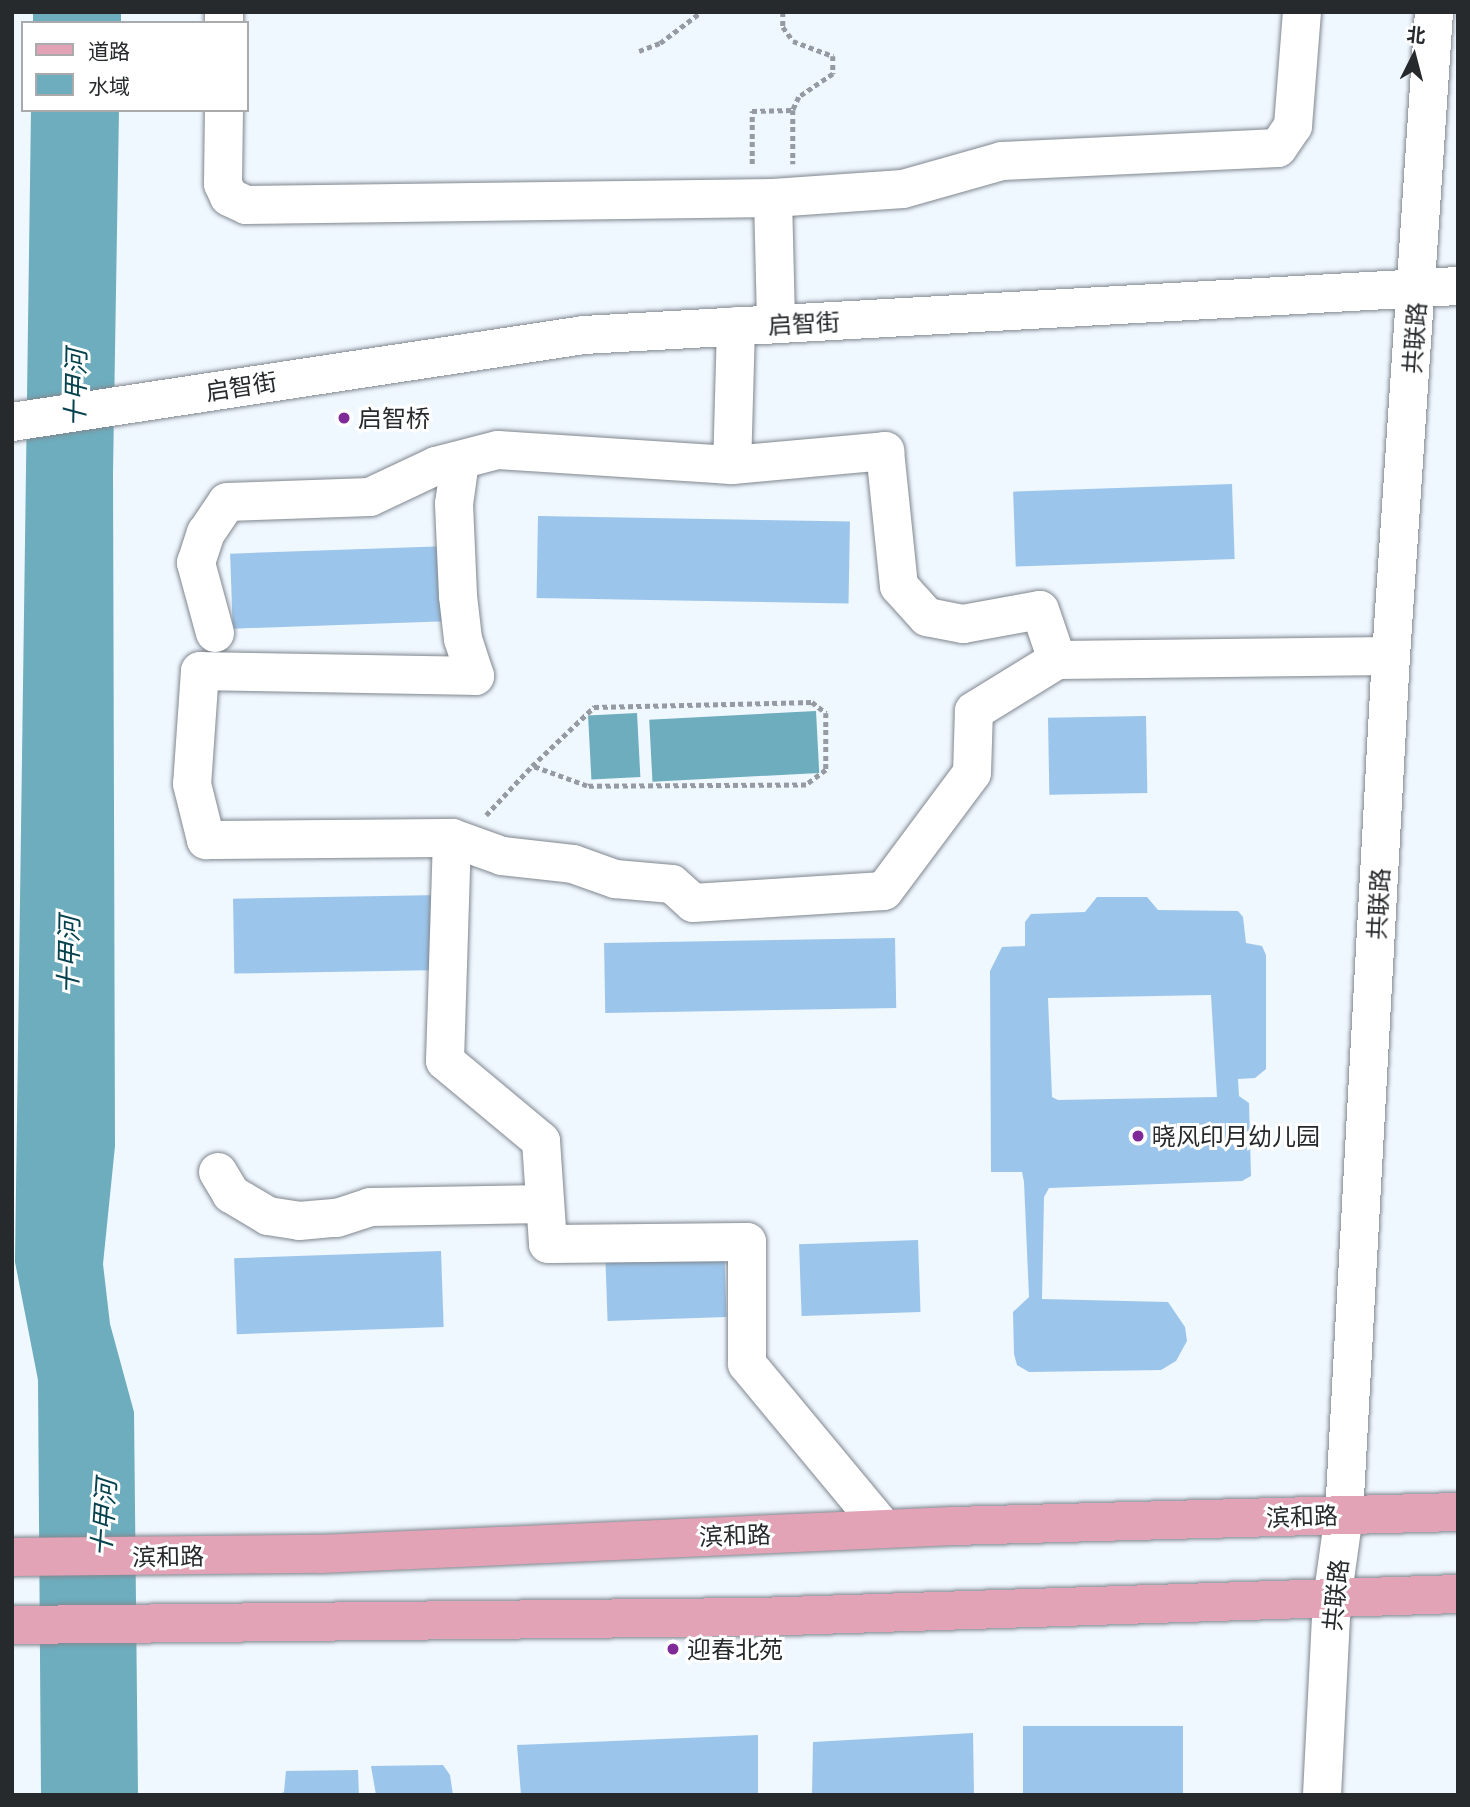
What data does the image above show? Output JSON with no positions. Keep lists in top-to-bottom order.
{
  "streets": {
    "main road": ["滨和路"],
    "street": ["启智街", "共联路"]
  },
  "crossings": [
    ["启智街", "共联路"],
    ["共联路", "滨和路"]
  ],
  "water": ["十甲河"],
  "places": ["启智桥", "晓风印月幼儿园", "迎春北苑"],
  "legend": ["道路", "水域"],
  "north": "top"
}
